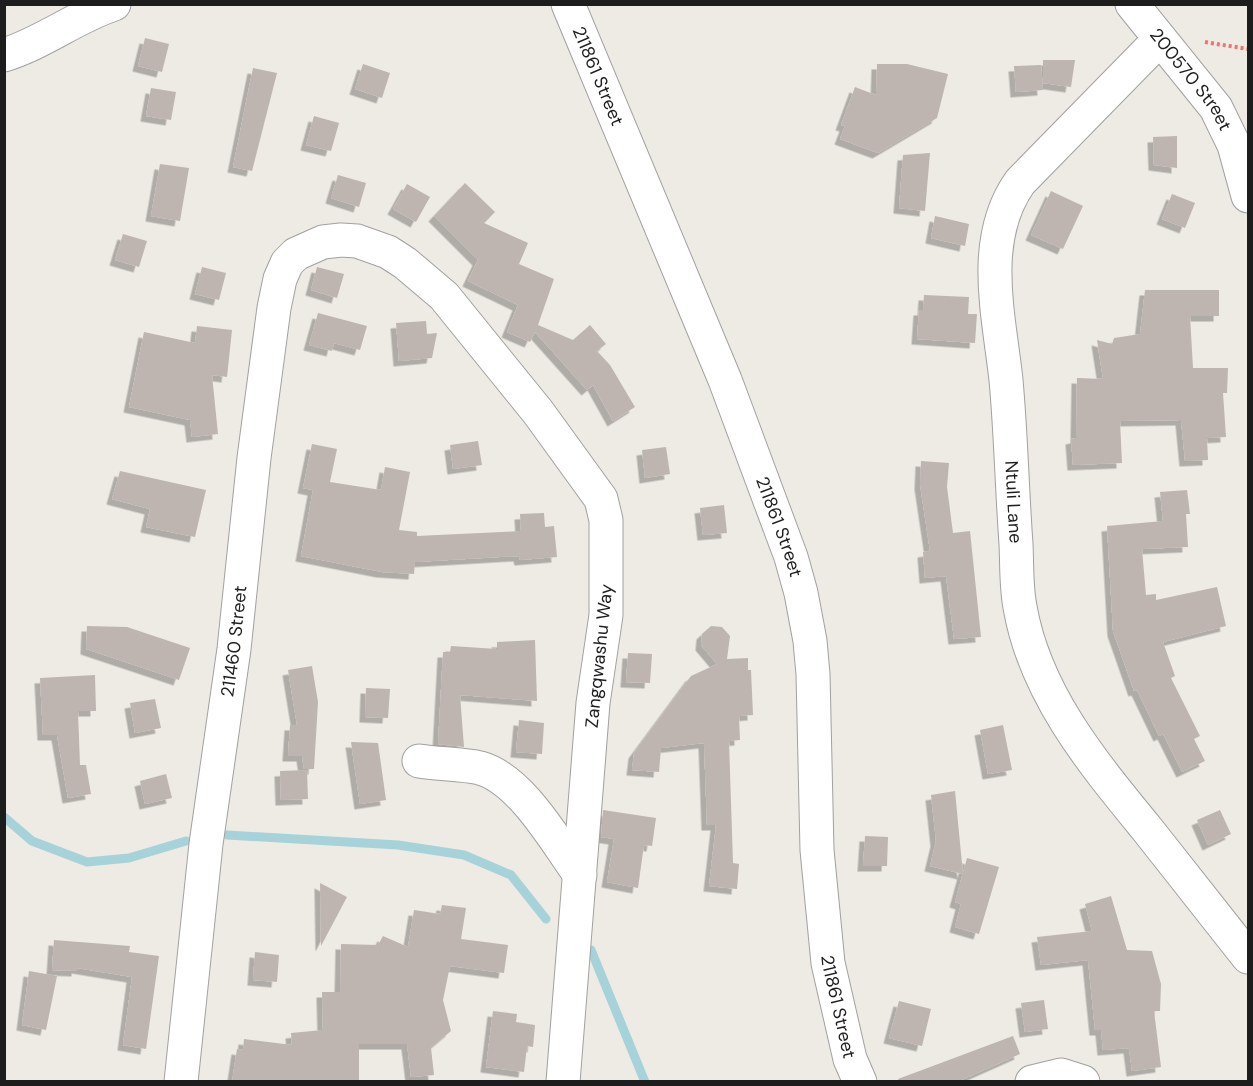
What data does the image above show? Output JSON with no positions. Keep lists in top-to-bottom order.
{
  "streets": {
    "street": [
      "211861 Street",
      "200570 Street",
      "Ntuli Lane",
      "211460 Street",
      "Zangqwashu Way"
    ]
  },
  "crossings": [
    ["200570 Street", "Ntuli Lane"],
    ["211460 Street", "Zangqwashu Way"]
  ]
}
